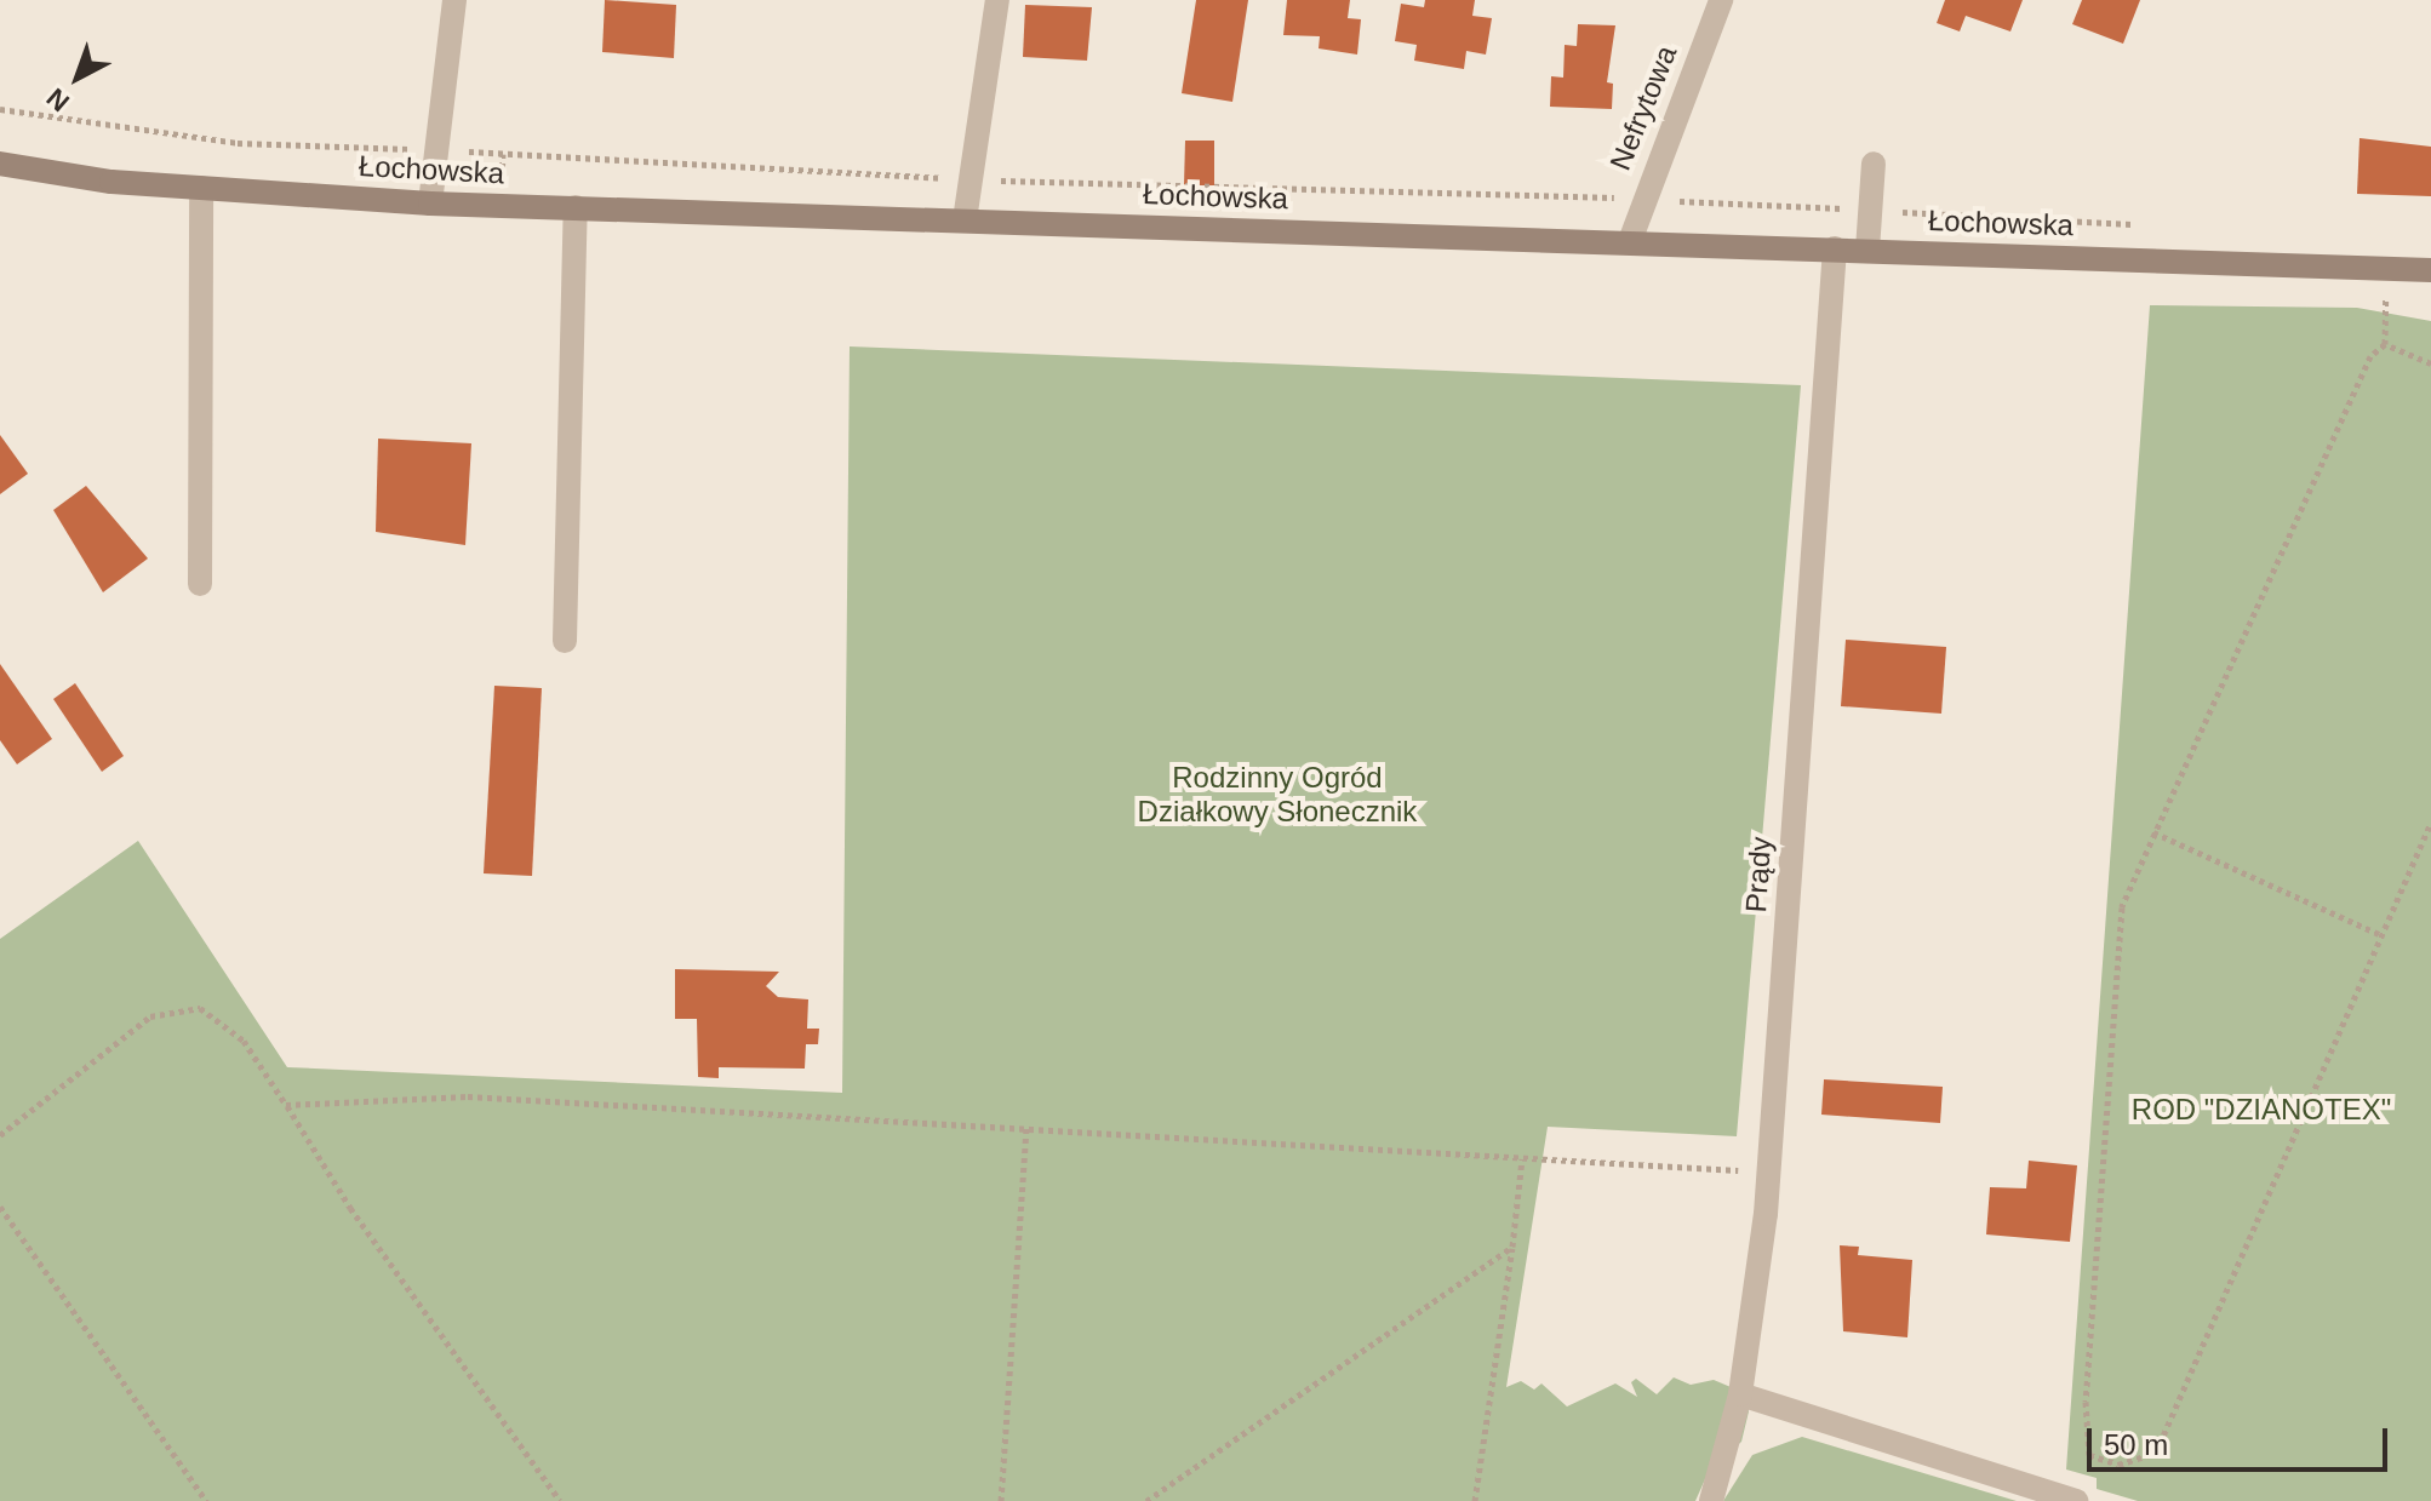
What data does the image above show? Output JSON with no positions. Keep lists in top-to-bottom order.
{
  "streets": {
    "main road": ["Łochowska"],
    "street": ["Nefrytowa", "Prądy"]
  },
  "crossings": [
    ["Nefrytowa", "Łochowska"],
    ["Łochowska", "Prądy"]
  ],
  "parks": ["Rodzinny Ogród Działkowy Słonecznik", "ROD \"DZIANOTEX\""],
  "scale_bar": "50 m",
  "north": "bottom left"
}
